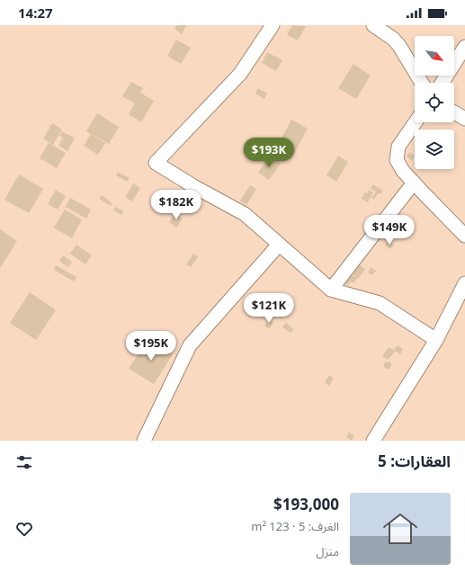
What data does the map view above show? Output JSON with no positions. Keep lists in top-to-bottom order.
{
  "north": "bottom right",
  "page": {
    "status": "14:27",
    "price": [
      "$193K",
      "$182K",
      "$149K",
      "$121K",
      "$195K"
    ],
    "heading": "العقارات: 5",
    "list": [
      {
        "name": "$193,000",
        "note": "الغرف: 5 · 123 m² · منزل"
      }
    ]
  }
}
